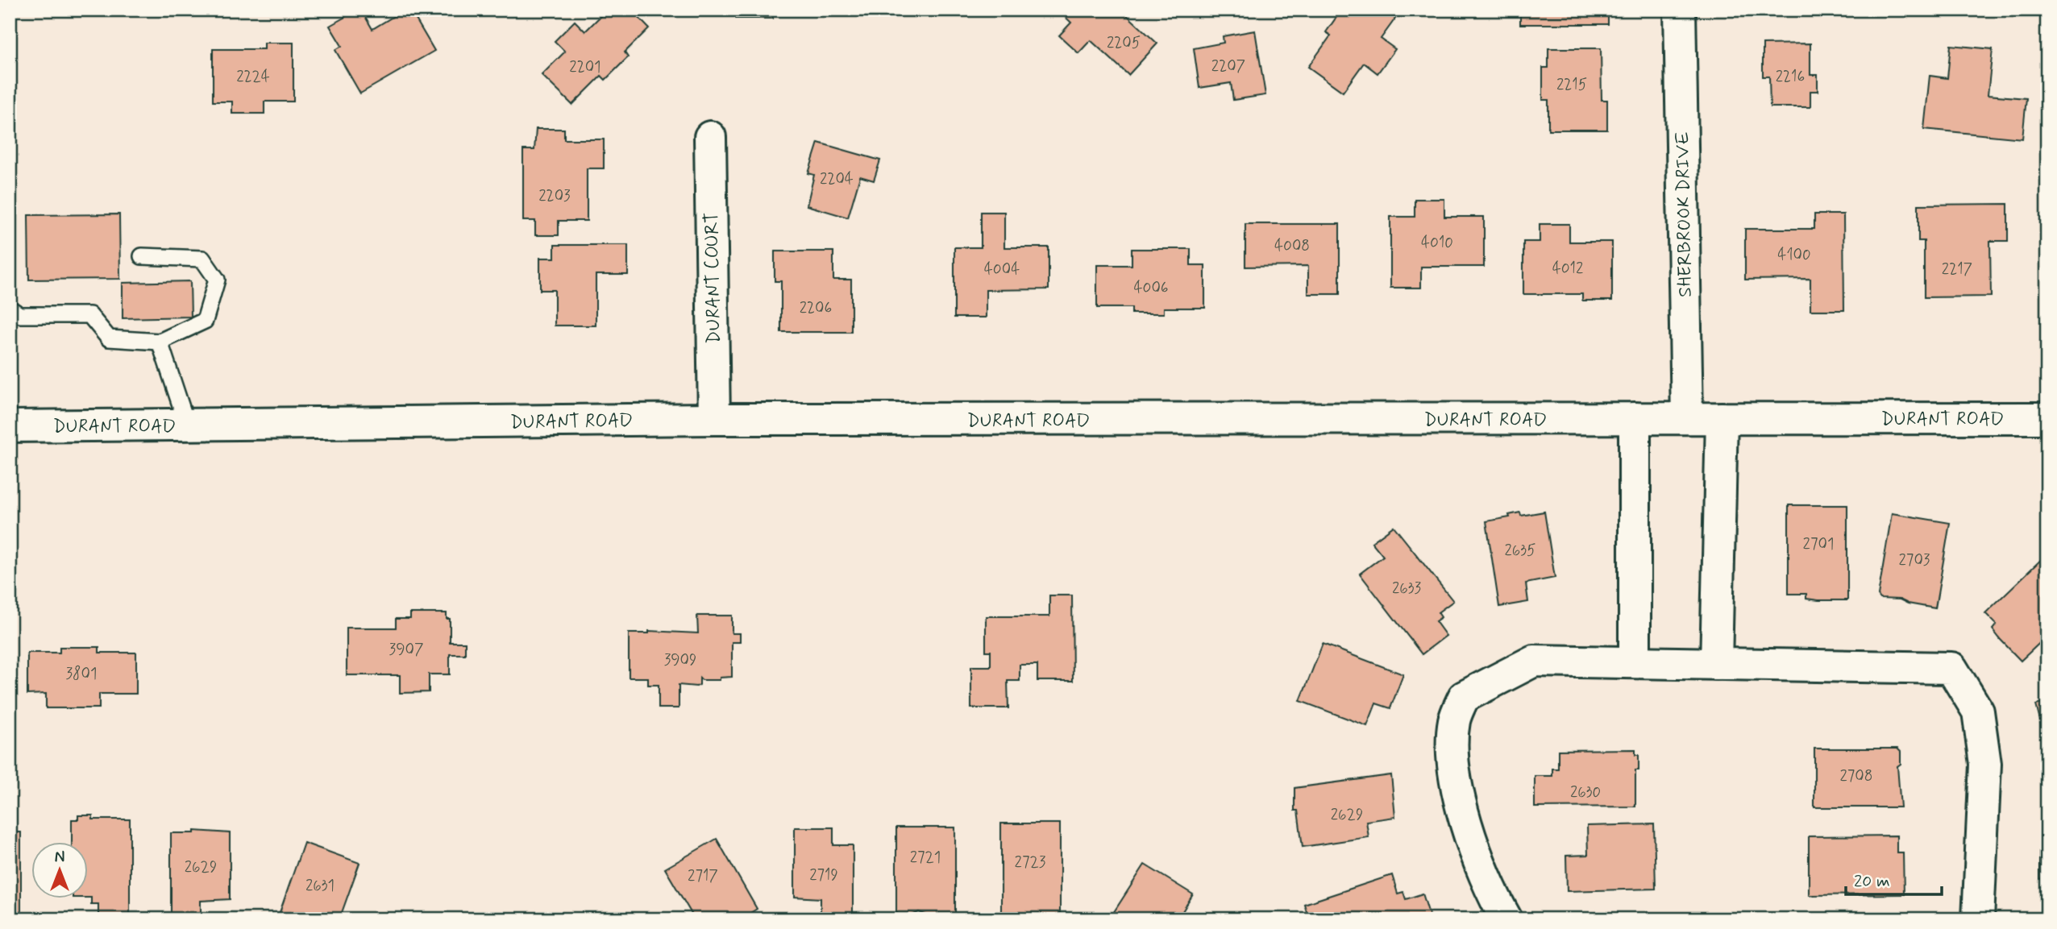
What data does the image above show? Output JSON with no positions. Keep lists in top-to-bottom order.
{
  "streets": {
    "street": ["SHERBROOK DRIVE", "DURANT COURT", "DURANT ROAD"]
  },
  "crossings": [
    ["SHERBROOK DRIVE", "DURANT ROAD"],
    ["DURANT COURT", "DURANT ROAD"]
  ],
  "house_numbers": [
    "2205",
    "2207",
    "2201",
    "2224",
    "2216",
    "2215",
    "2204",
    "2203",
    "4010",
    "4008",
    "4100",
    "4012",
    "4004",
    "2217",
    "4006",
    "2206",
    "2701",
    "2635",
    "2703",
    "2633",
    "3907",
    "3909",
    "3801",
    "2708",
    "2630",
    "2629",
    "2721",
    "2723",
    "2629",
    "2719",
    "2717",
    "2631"
  ],
  "scale_bar": "20 m",
  "north": "top"
}
